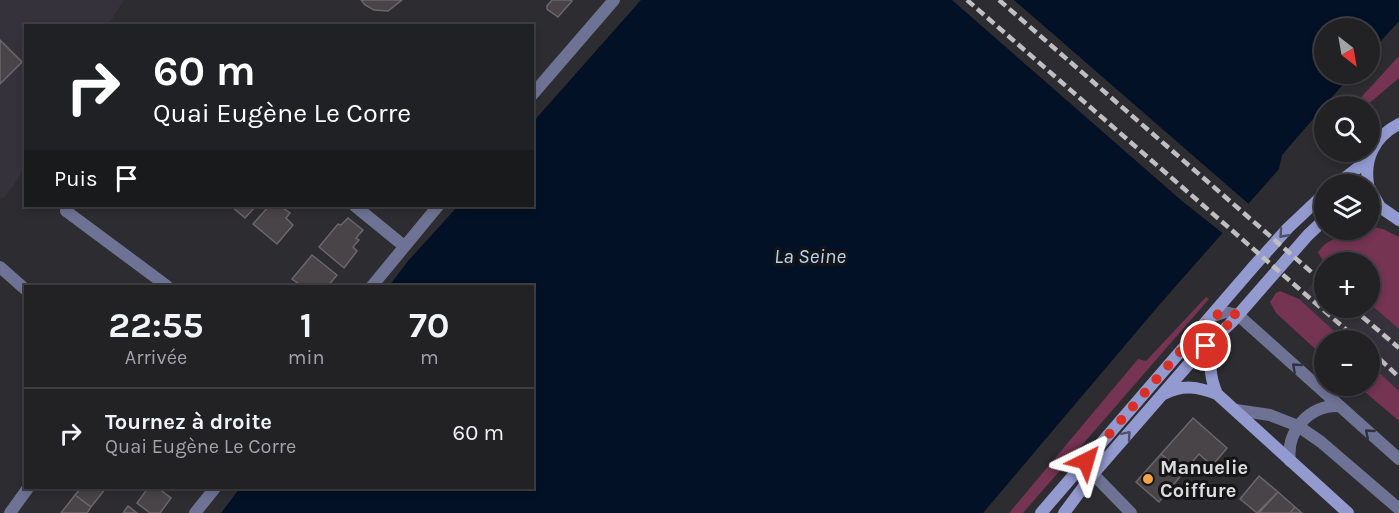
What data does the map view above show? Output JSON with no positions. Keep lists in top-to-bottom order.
{
  "water": ["La Seine"],
  "places": ["Manuelie Coiffure"],
  "north": "bottom right",
  "page": {
    "map_buttons": ["+", "−"],
    "turn": ["60 m", "Quai Eugène Le Corre"],
    "then": "Puis",
    "eta": [
      "22:55",
      "Arrivée",
      "1",
      "min",
      "70",
      "m"
    ],
    "list": [
      {
        "name": "Tournez à droite",
        "note": "Quai Eugène Le Corre",
        "value": "60 m"
      }
    ]
  }
}
